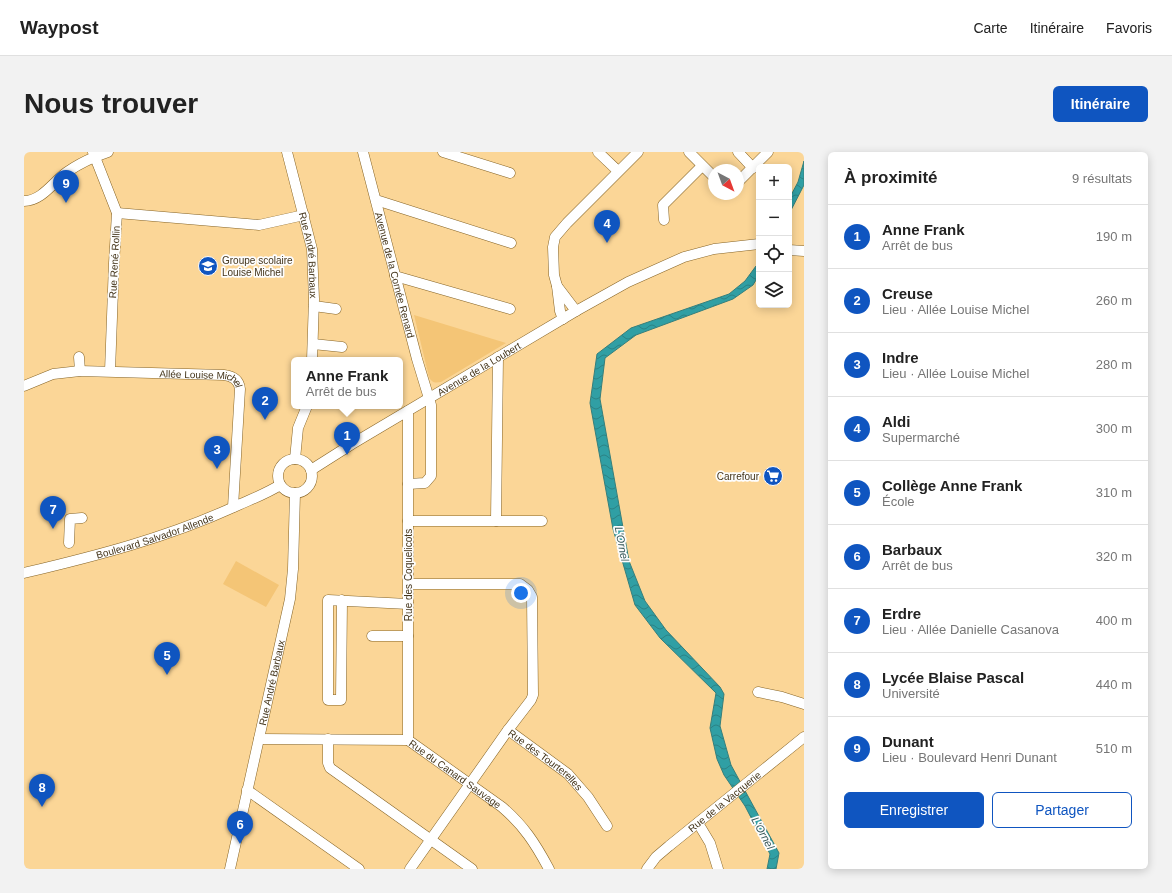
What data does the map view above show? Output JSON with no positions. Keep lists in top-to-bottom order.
{
  "streets": {
    "street": [
      "Rue André Barbaux",
      "Rue René Rollin",
      "Avenue de la Cornée Renard",
      "Avenue de la Loubert",
      "Allée Louise Michel",
      "Boulevard Salvador Allende",
      "Rue des Coquelicots",
      "Rue des Tourterelles",
      "Rue du Canard Sauvage",
      "Rue de la Vacquerie"
    ]
  },
  "crossings": [
    ["Rue André Barbaux", "Avenue de la Loubert"],
    ["Rue André Barbaux", "Boulevard Salvador Allende"],
    ["Rue André Barbaux", "Rue du Canard Sauvage"],
    ["Rue René Rollin", "Allée Louise Michel"],
    ["Avenue de la Cornée Renard", "Avenue de la Loubert"],
    ["Avenue de la Cornée Renard", "Rue des Coquelicots"],
    ["Avenue de la Loubert", "Boulevard Salvador Allende"],
    ["Avenue de la Loubert", "Rue des Coquelicots"],
    ["Allée Louise Michel", "Boulevard Salvador Allende"],
    ["Rue des Coquelicots", "Rue du Canard Sauvage"],
    ["Rue des Tourterelles", "Rue du Canard Sauvage"]
  ],
  "water": ["L'Ornel"],
  "places": {
    "school or university": ["Groupe scolaire Louise Michel"],
    "supermarket": ["Carrefour"]
  },
  "north": "bottom right",
  "page": {
    "header": "Waypost",
    "nav": ["Carte", "Itinéraire", "Favoris"],
    "buttons": [
      "Itinéraire",
      ["Enregistrer", "Partager"]
    ],
    "title": "Nous trouver",
    "heading": ["À proximité", "9 résultats"],
    "map_buttons": ["+", "−"],
    "pins": [
      "9",
      "4",
      "2",
      "1",
      "3",
      "7",
      "5",
      "8",
      "6"
    ],
    "list": [
      {
        "mark": "1",
        "name": "Anne Frank",
        "note": "Arrêt de bus",
        "value": "190 m"
      },
      {
        "mark": "2",
        "name": "Creuse",
        "note": "Lieu · Allée Louise Michel",
        "value": "260 m"
      },
      {
        "mark": "3",
        "name": "Indre",
        "note": "Lieu · Allée Louise Michel",
        "value": "280 m"
      },
      {
        "mark": "4",
        "name": "Aldi",
        "note": "Supermarché",
        "value": "300 m"
      },
      {
        "mark": "5",
        "name": "Collège Anne Frank",
        "note": "École",
        "value": "310 m"
      },
      {
        "mark": "6",
        "name": "Barbaux",
        "note": "Arrêt de bus",
        "value": "320 m"
      },
      {
        "mark": "7",
        "name": "Erdre",
        "note": "Lieu · Allée Danielle Casanova",
        "value": "400 m"
      },
      {
        "mark": "8",
        "name": "Lycée Blaise Pascal",
        "note": "Université",
        "value": "440 m"
      },
      {
        "mark": "9",
        "name": "Dunant",
        "note": "Lieu · Boulevard Henri Dunant",
        "value": "510 m"
      }
    ],
    "popup": ["Anne Frank", "Arrêt de bus"]
  }
}
